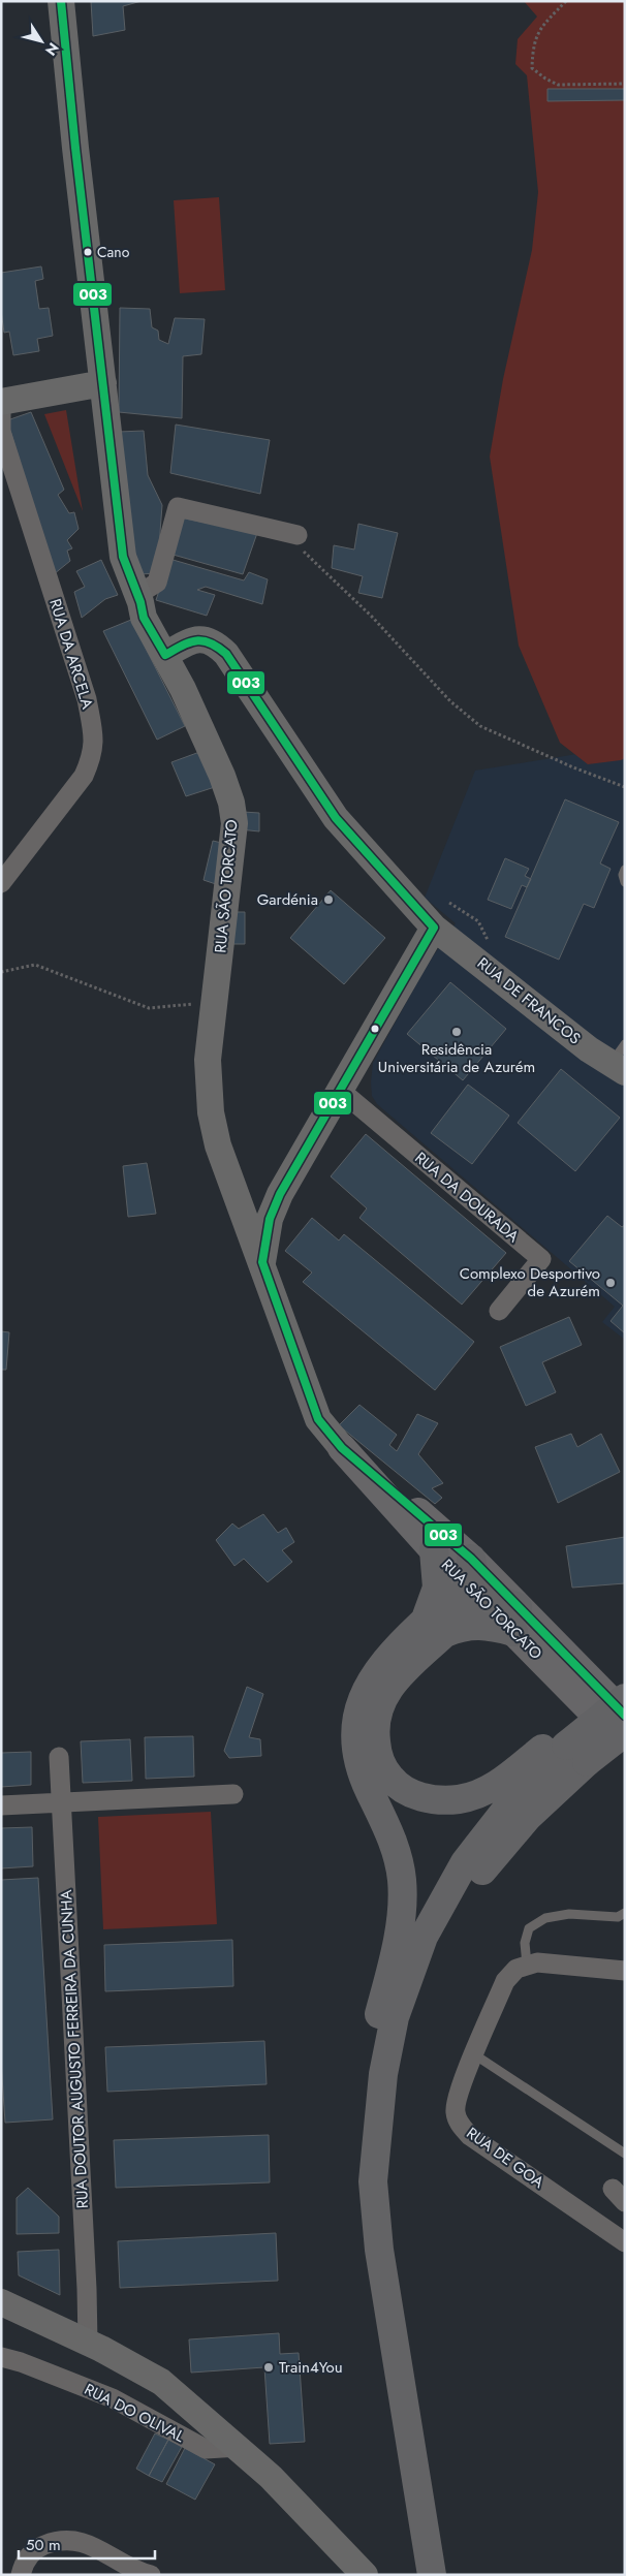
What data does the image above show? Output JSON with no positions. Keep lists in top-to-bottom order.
{
  "streets": {
    "main road": ["RUA SÃO TORCATO"],
    "street": [
      "RUA DA ARCELA",
      "RUA DE FRANCOS",
      "RUA DA DOURADA",
      "RUA DOUTOR AUGUSTO FERREIRA DA CUNHA",
      "RUA DE GOA",
      "RUA DO OLIVAL"
    ]
  },
  "crossings": [
    ["RUA SÃO TORCATO", "RUA DE FRANCOS"]
  ],
  "places": [
    "Cano",
    "Gardénia",
    "Residência Universitária de Azurém",
    "Complexo Desportivo de Azurém",
    "Train4You"
  ],
  "lines": ["transit line 003"],
  "scale_bar": "50 m",
  "north": "bottom right"
}
